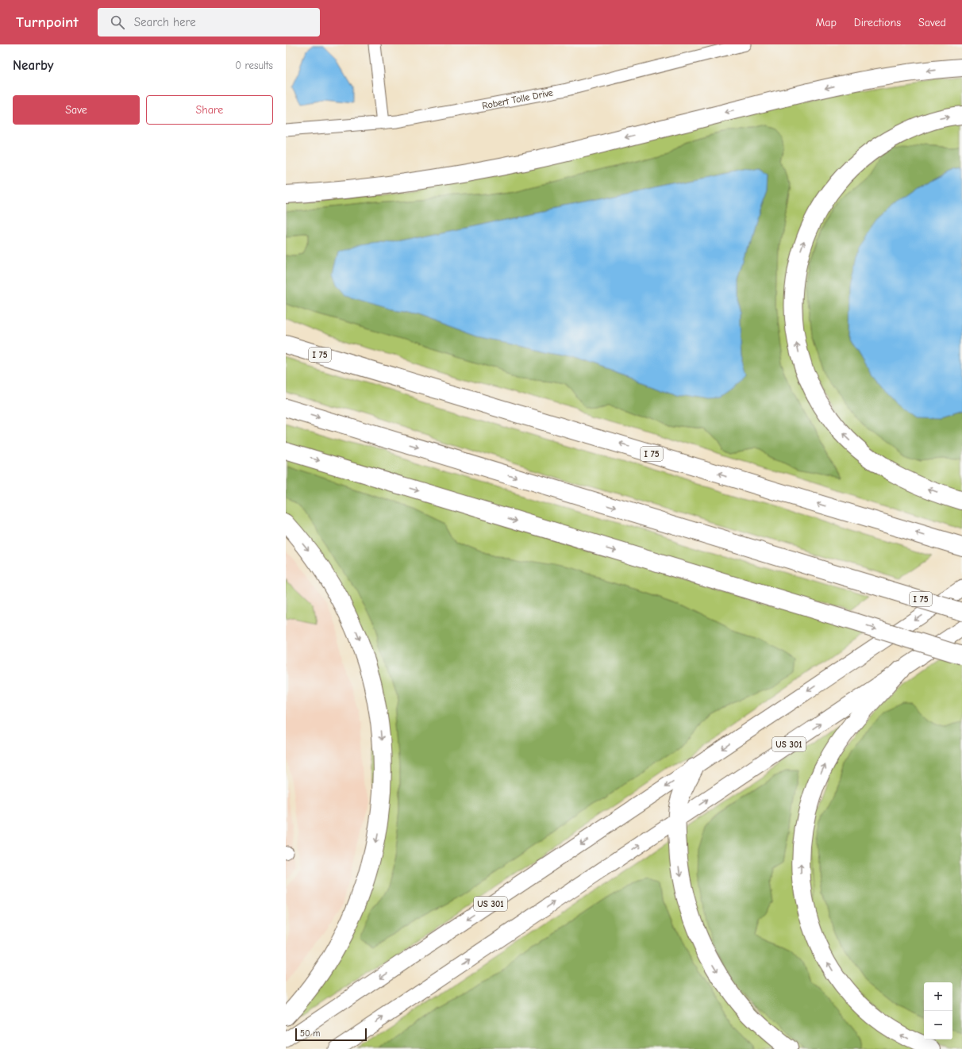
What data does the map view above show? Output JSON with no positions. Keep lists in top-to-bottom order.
{
  "streets": {
    "highway": ["I 75"],
    "main road": ["US 301"],
    "street": ["Robert Tolle Drive"]
  },
  "scale_bar": "50 m",
  "page": {
    "header": "Turnpoint",
    "search": "Search here",
    "nav": ["Map", "Directions", "Saved"],
    "heading": ["Nearby", "0 results"],
    "buttons": ["Save", "Share"],
    "map_buttons": ["+", "−"],
    "scale": "50 m"
  }
}
